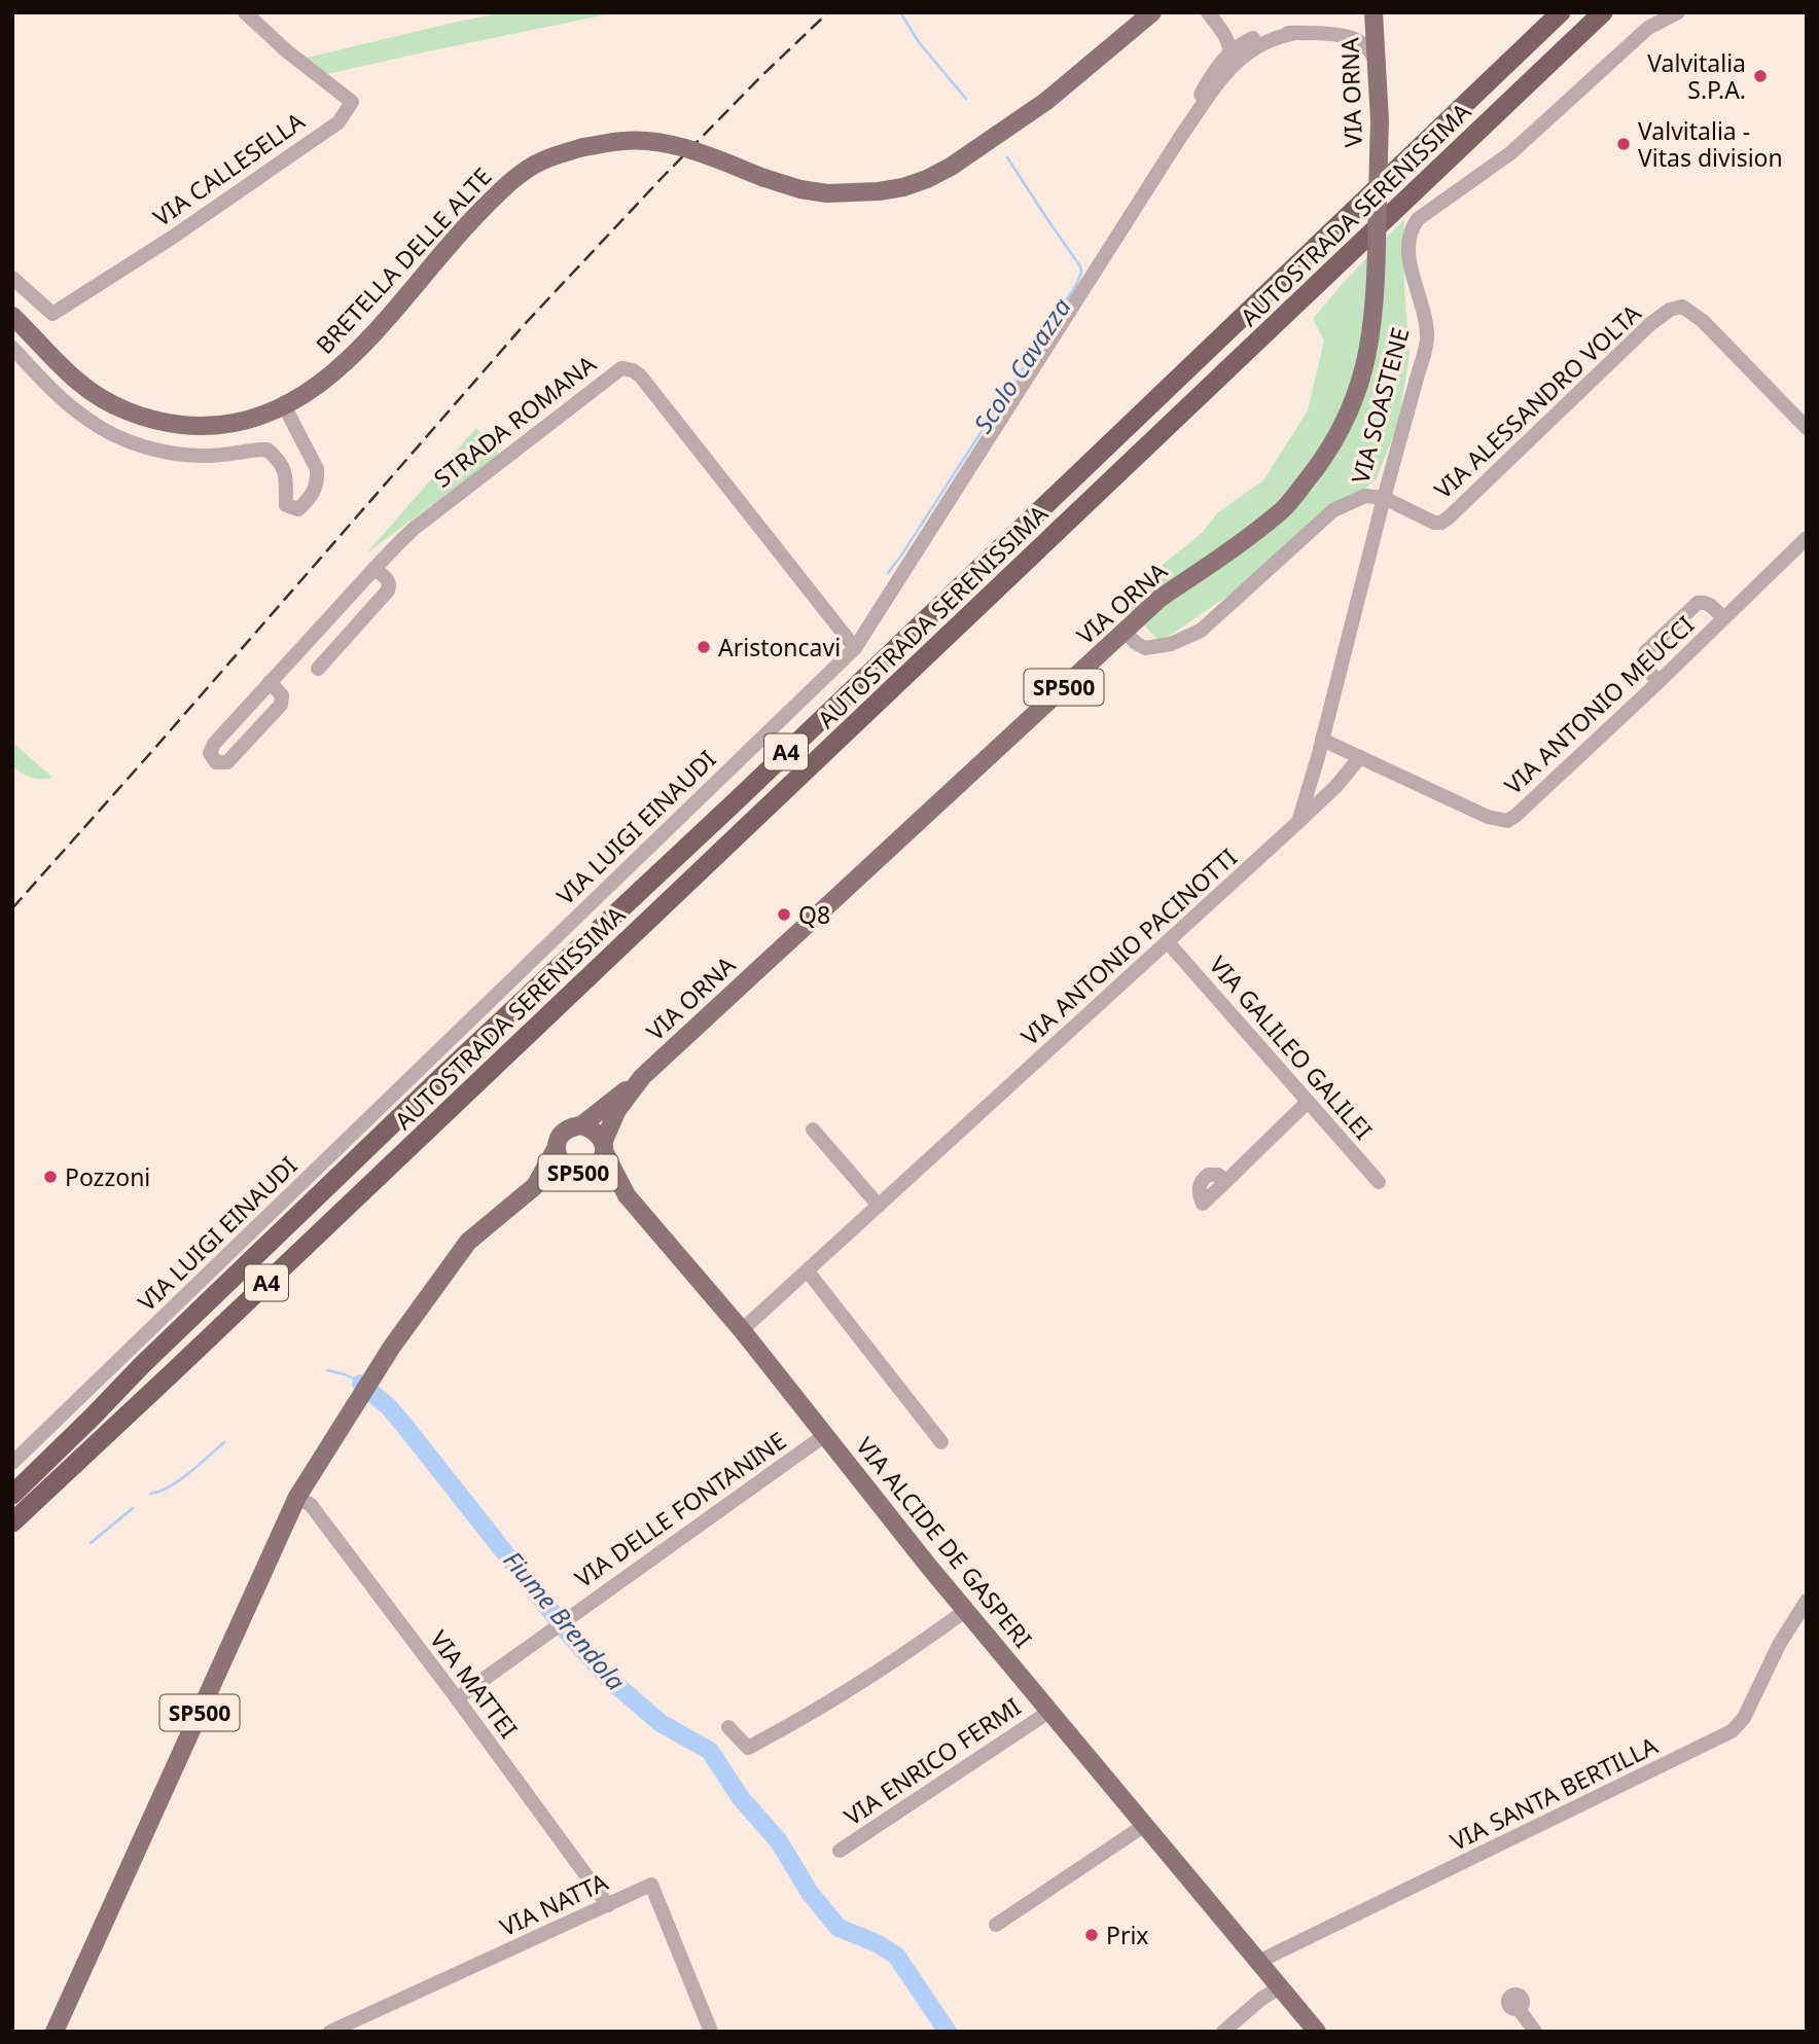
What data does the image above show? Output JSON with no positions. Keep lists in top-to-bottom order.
{
  "streets": {
    "highway": ["AUTOSTRADA SERENISSIMA", "A4"],
    "main road": [
      "VIA ORNA",
      "BRETELLA DELLE ALTE",
      "SP500",
      "VIA ALCIDE DE GASPERI"
    ],
    "street": [
      "VIA CALLESELLA",
      "VIA ALESSANDRO VOLTA",
      "VIA SOASTENE",
      "STRADA ROMANA",
      "VIA ANTONIO MEUCCI",
      "VIA LUIGI EINAUDI",
      "VIA ANTONIO PACINOTTI",
      "VIA GALILEO GALILEI",
      "VIA DELLE FONTANINE",
      "VIA MATTEI",
      "VIA ENRICO FERMI",
      "VIA SANTA BERTILLA",
      "VIA NATTA"
    ]
  },
  "crossings": [
    ["VIA ORNA", "VIA SOASTENE"],
    ["VIA ORNA", "SP500"],
    ["VIA ORNA", "VIA ALCIDE DE GASPERI"],
    ["VIA ALESSANDRO VOLTA", "VIA SOASTENE"],
    ["STRADA ROMANA", "VIA LUIGI EINAUDI"],
    ["SP500", "VIA ALCIDE DE GASPERI"],
    ["SP500", "VIA MATTEI"],
    ["VIA ANTONIO PACINOTTI", "VIA GALILEO GALILEI"],
    ["VIA ANTONIO PACINOTTI", "VIA ALCIDE DE GASPERI"],
    ["VIA DELLE FONTANINE", "VIA ALCIDE DE GASPERI"],
    ["VIA DELLE FONTANINE", "VIA MATTEI"],
    ["VIA ALCIDE DE GASPERI", "VIA ENRICO FERMI"],
    ["VIA ALCIDE DE GASPERI", "VIA SANTA BERTILLA"],
    ["VIA MATTEI", "VIA NATTA"]
  ],
  "water": ["Scolo Cavazza", "Fiume Brendola"],
  "places": [
    "Valvitalia S.P.A.",
    "Valvitalia - Vitas division",
    "Aristoncavi",
    "Q8",
    "Pozzoni",
    "Prix"
  ]
}
